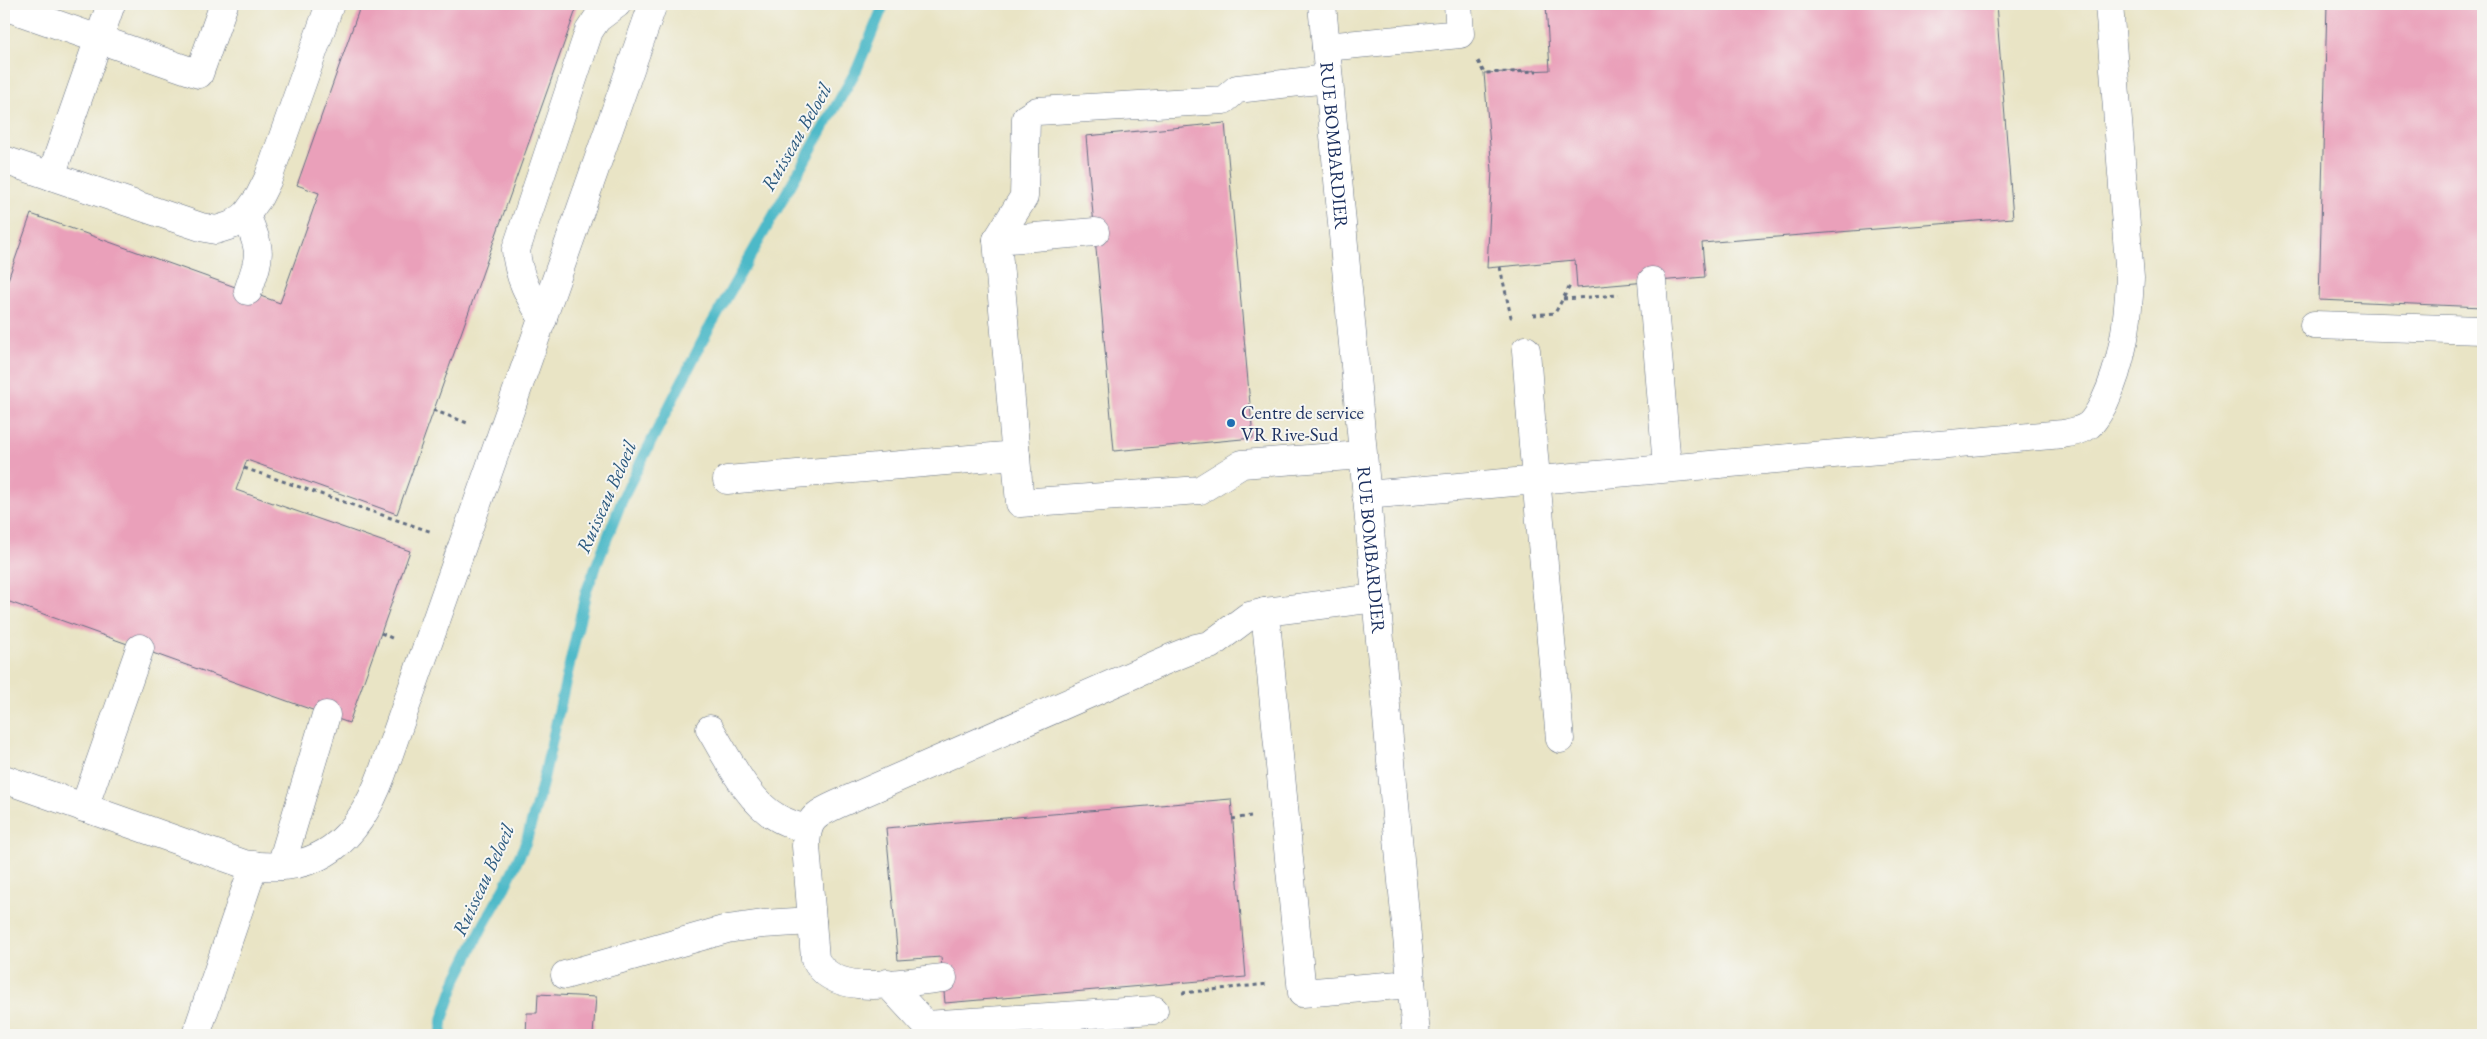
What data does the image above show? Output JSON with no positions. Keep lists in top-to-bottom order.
{
  "streets": {
    "street": ["RUE BOMBARDIER"]
  },
  "water": ["Ruisseau Beloeil"],
  "places": ["Centre de service VR Rive-Sud"]
}
